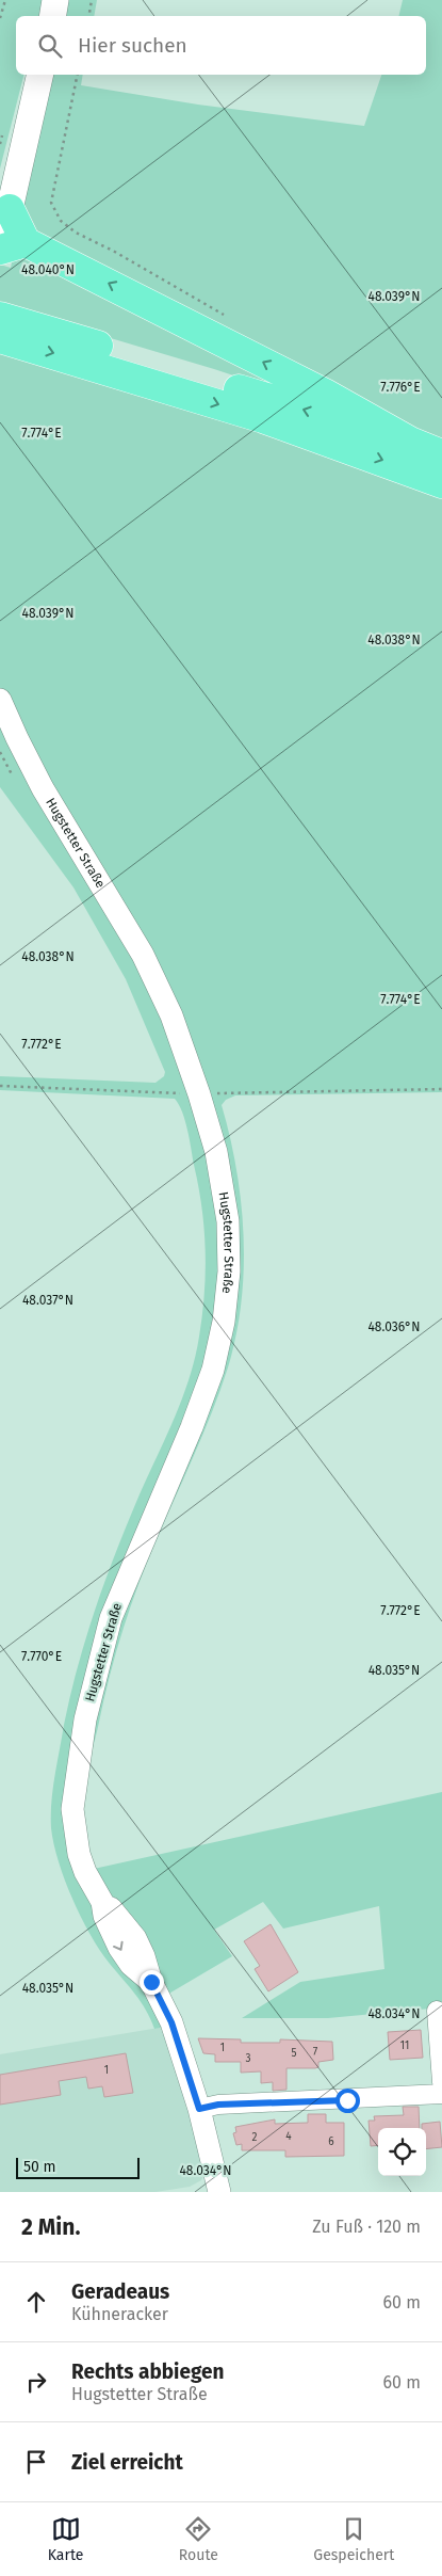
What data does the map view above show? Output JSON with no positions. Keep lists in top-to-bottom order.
{
  "streets": {
    "street": ["Hugstetter Straße"]
  },
  "house_numbers": [
    "11",
    "1",
    "7",
    "5",
    "3",
    "1",
    "4",
    "2",
    "6"
  ],
  "scale_bar": "50 m",
  "page": {
    "search": "Hier suchen",
    "scale": "50 m",
    "heading": ["2 Min.", "Zu Fuß · 120 m"],
    "list": [
      ["Geradeaus", "Kühneracker", "60 m"],
      ["Rechts abbiegen", "Hugstetter Straße", "60 m"],
      "Ziel erreicht"
    ],
    "nav": ["Karte", "Route", "Gespeichert"]
  },
  "coordinates": [
    "48.040°N",
    "48.039°N",
    "7.776°E",
    "7.774°E",
    "48.038°N",
    "7.772°E",
    "48.037°N",
    "48.036°N",
    "7.770°E",
    "48.035°N",
    "48.034°N"
  ]
}
